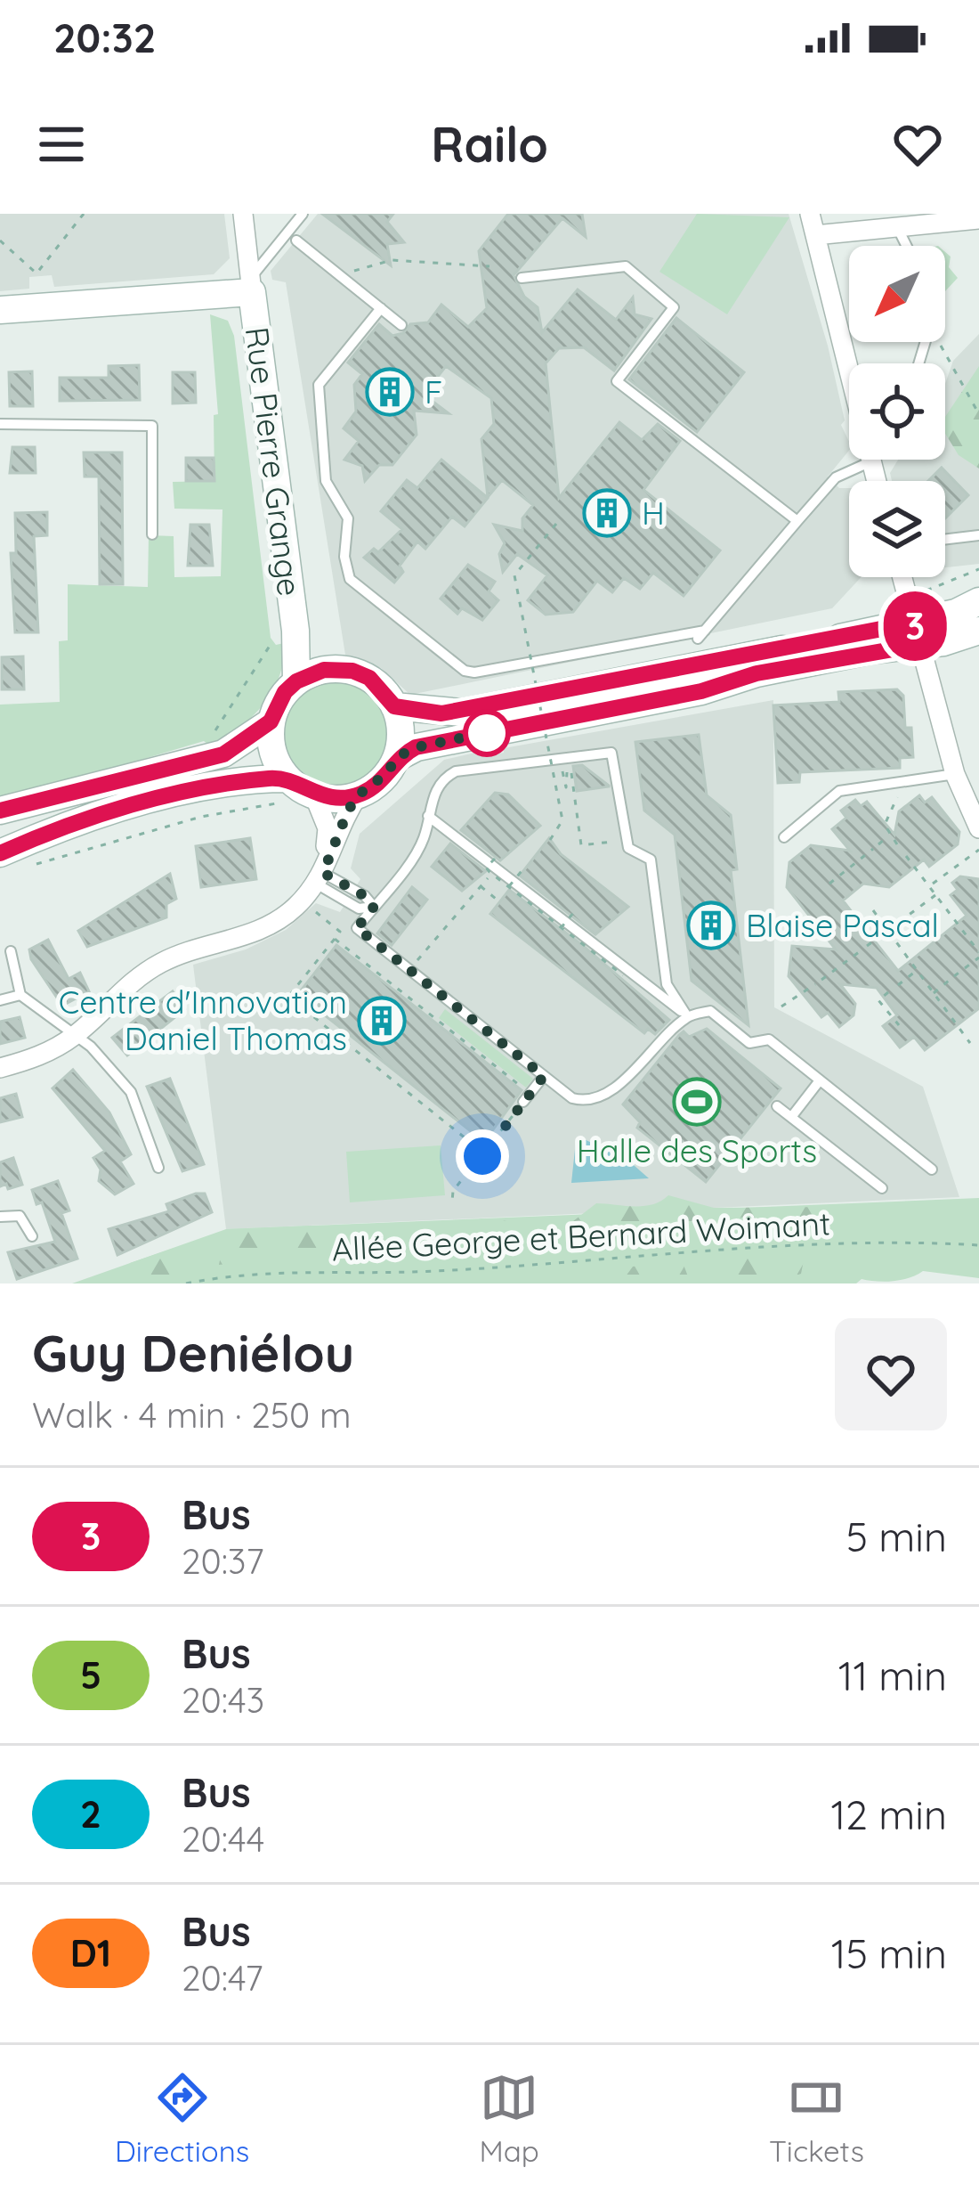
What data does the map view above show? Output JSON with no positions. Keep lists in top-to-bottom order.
{
  "streets": {
    "main road": ["Rue Pierre Grange"],
    "path": ["Allée George et Bernard Woimant"]
  },
  "places": {
    "building": [
      "F",
      "H",
      "Blaise Pascal",
      "Centre d'Innovation Daniel Thomas"
    ],
    "sports": ["Halle des Sports"]
  },
  "lines": ["bus line 3"],
  "north": "bottom left",
  "page": {
    "status": "20:32",
    "header": "Railo",
    "on_map": "3",
    "heading": ["Guy Deniélou", "Walk · 4 min · 250 m"],
    "list": [
      {
        "mark": "3",
        "name": "Bus",
        "note": "20:37",
        "value": "5 min"
      },
      {
        "mark": "5",
        "name": "Bus",
        "note": "20:43",
        "value": "11 min"
      },
      {
        "mark": "2",
        "name": "Bus",
        "note": "20:44",
        "value": "12 min"
      },
      {
        "mark": "D1",
        "name": "Bus",
        "note": "20:47",
        "value": "15 min"
      }
    ],
    "tabs": ["Directions", "Map", "Tickets"]
  }
}
